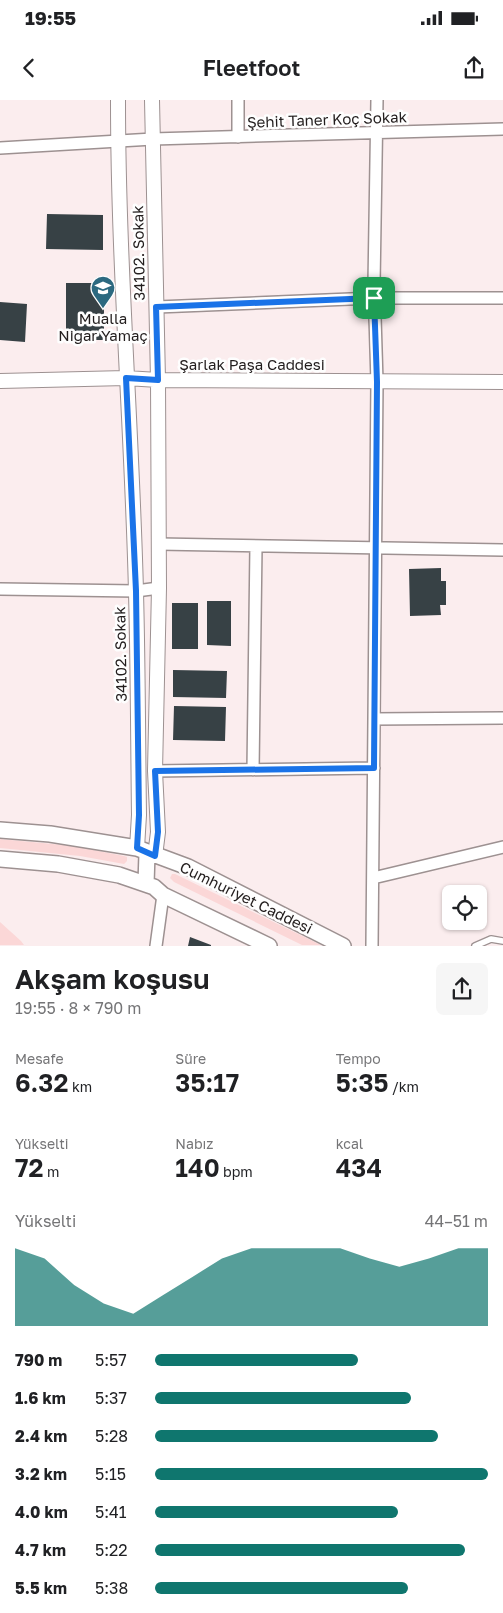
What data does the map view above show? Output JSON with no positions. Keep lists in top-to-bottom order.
{
  "streets": {
    "main road": ["Cumhuriyet Caddesi"],
    "street": ["Şehit Taner Koç Sokak", "34102. Sokak", "Şarlak Paşa Caddesi"]
  },
  "crossings": [
    ["Şehit Taner Koç Sokak", "34102. Sokak"],
    ["34102. Sokak", "Şarlak Paşa Caddesi"],
    ["34102. Sokak", "Cumhuriyet Caddesi"]
  ],
  "places": {
    "school or university": ["Mualla Nigar Yamaç"]
  },
  "page": {
    "status": "19:55",
    "header": "Fleetfoot",
    "heading": ["Akşam koşusu", "19:55 · 8 × 790 m"],
    "stats": [
      ["Mesafe", "6.32 km"],
      ["Süre", "35:17"],
      ["Tempo", "5:35 /km"],
      ["Yükselti", "72 m"],
      ["Nabız", "140 bpm"],
      ["kcal", "434"]
    ],
    "chart": ["Yükselti", "44–51 m"],
    "list": [
      {
        "name": "790 m",
        "note": "5:57"
      },
      {
        "name": "1.6 km",
        "note": "5:37"
      },
      {
        "name": "2.4 km",
        "note": "5:28"
      },
      {
        "name": "3.2 km",
        "note": "5:15"
      },
      {
        "name": "4.0 km",
        "note": "5:41"
      },
      {
        "name": "4.7 km",
        "note": "5:22"
      },
      {
        "name": "5.5 km",
        "note": "5:38"
      }
    ]
  }
}
